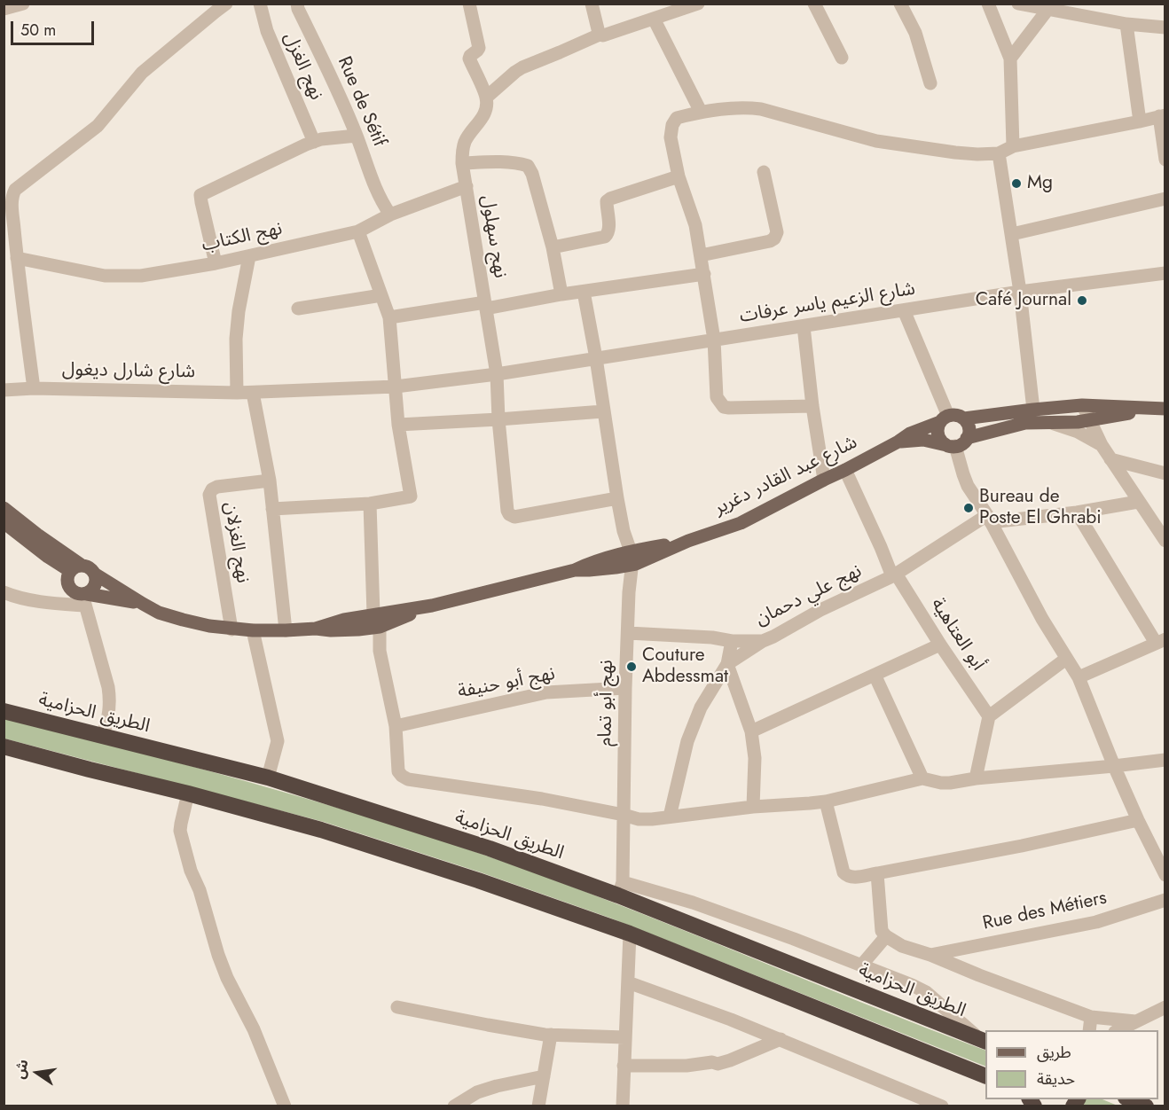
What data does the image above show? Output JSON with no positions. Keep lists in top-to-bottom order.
{
  "streets": {
    "highway": ["الطريق الحزامية"],
    "main road": ["شارع عبد القادر دغرير"],
    "street": [
      "نهج الغزل",
      "Rue de Sétif",
      "نهج سهلول",
      "نهج الكتاب",
      "شارع الزعيم ياسر عرفات",
      "شارع شارل ديغول",
      "نهج الغزلان",
      "نهج علي دحمان",
      "أبو العتاهية",
      "نهج أبو حنيفة",
      "نهج أبو تمام",
      "Rue des Métiers"
    ]
  },
  "crossings": [
    ["Rue de Sétif", "نهج الكتاب"],
    ["نهج سهلول", "نهج الكتاب"],
    ["نهج سهلول", "شارع الزعيم ياسر عرفات"],
    ["نهج سهلول", "نهج أبو تمام"],
    ["شارع الزعيم ياسر عرفات", "شارع شارل ديغول"],
    ["شارع الزعيم ياسر عرفات", "نهج أبو تمام"],
    ["شارع عبد القادر دغرير", "نهج الغزلان"],
    ["شارع عبد القادر دغرير", "أبو العتاهية"],
    ["شارع عبد القادر دغرير", "نهج أبو تمام"],
    ["نهج علي دحمان", "أبو العتاهية"],
    ["نهج علي دحمان", "نهج أبو تمام"],
    ["نهج أبو حنيفة", "نهج أبو تمام"],
    ["نهج أبو تمام", "الطريق الحزامية"]
  ],
  "places": [
    "Mg",
    "Café Journal",
    "Bureau de Poste El Ghrabi",
    "Couture Abdessmat"
  ],
  "legend": ["طريق", "حديقة"],
  "scale_bar": "50 m",
  "north": "left"
}
